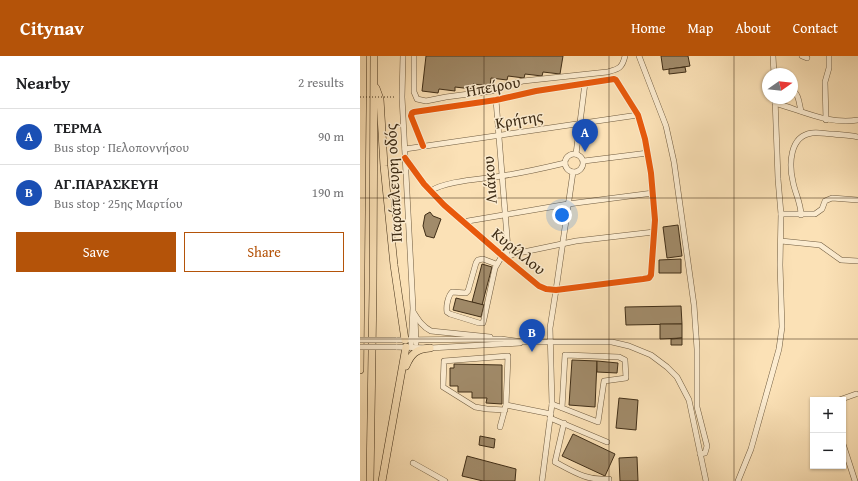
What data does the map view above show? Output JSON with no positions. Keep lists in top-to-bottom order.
{
  "streets": {
    "street": [
      "Ηπείρου",
      "Κρήτης",
      "Λιάκου",
      "Παράπλευρη οδός",
      "Κυρίλλου"
    ]
  },
  "crossings": [
    ["Ηπείρου", "Κρήτης"],
    ["Ηπείρου", "Λιάκου"],
    ["Κρήτης", "Λιάκου"],
    ["Κρήτης", "Παράπλευρη οδός"],
    ["Λιάκου", "Κυρίλλου"],
    ["Παράπλευρη οδός", "Κυρίλλου"]
  ],
  "north": "right",
  "page": {
    "header": "Citynav",
    "nav": [
      "Home",
      "Map",
      "About",
      "Contact"
    ],
    "heading": ["Nearby", "2 results"],
    "list": [
      {
        "mark": "A",
        "name": "ΤΕΡΜΑ",
        "note": "Bus stop · Πελοποννήσου",
        "value": "90 m"
      },
      {
        "mark": "B",
        "name": "ΑΓ.ΠΑΡΑΣΚΕΥΗ",
        "note": "Bus stop · 25ης Μαρτίου",
        "value": "190 m"
      }
    ],
    "pins": ["A", "B"],
    "buttons": ["Save", "Share"],
    "map_buttons": ["+", "−"]
  }
}
